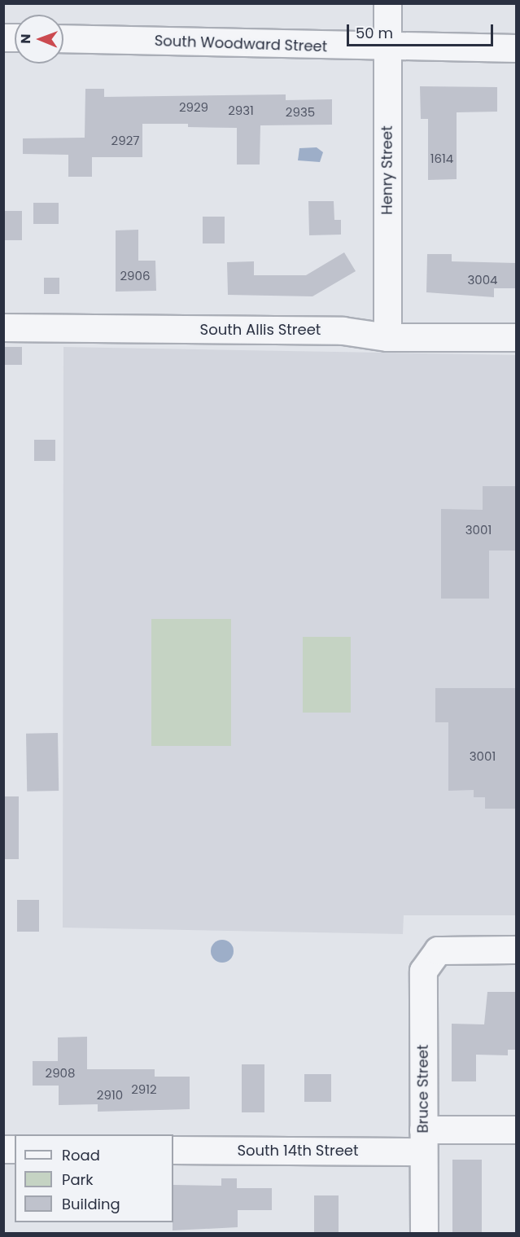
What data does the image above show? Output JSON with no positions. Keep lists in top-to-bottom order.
{
  "streets": {
    "street": [
      "South Woodward Street",
      "Henry Street",
      "South Allis Street",
      "Bruce Street",
      "South 14th Street"
    ]
  },
  "crossings": [
    ["South Woodward Street", "Henry Street"],
    ["Henry Street", "South Allis Street"],
    ["Bruce Street", "South 14th Street"]
  ],
  "house_numbers": [
    "2929",
    "2931",
    "2935",
    "2927",
    "1614",
    "2906",
    "3004",
    "3001",
    "3001",
    "2908",
    "2912",
    "2910"
  ],
  "legend": ["Road", "Park", "Building"],
  "scale_bar": "50 m",
  "north": "left"
}
